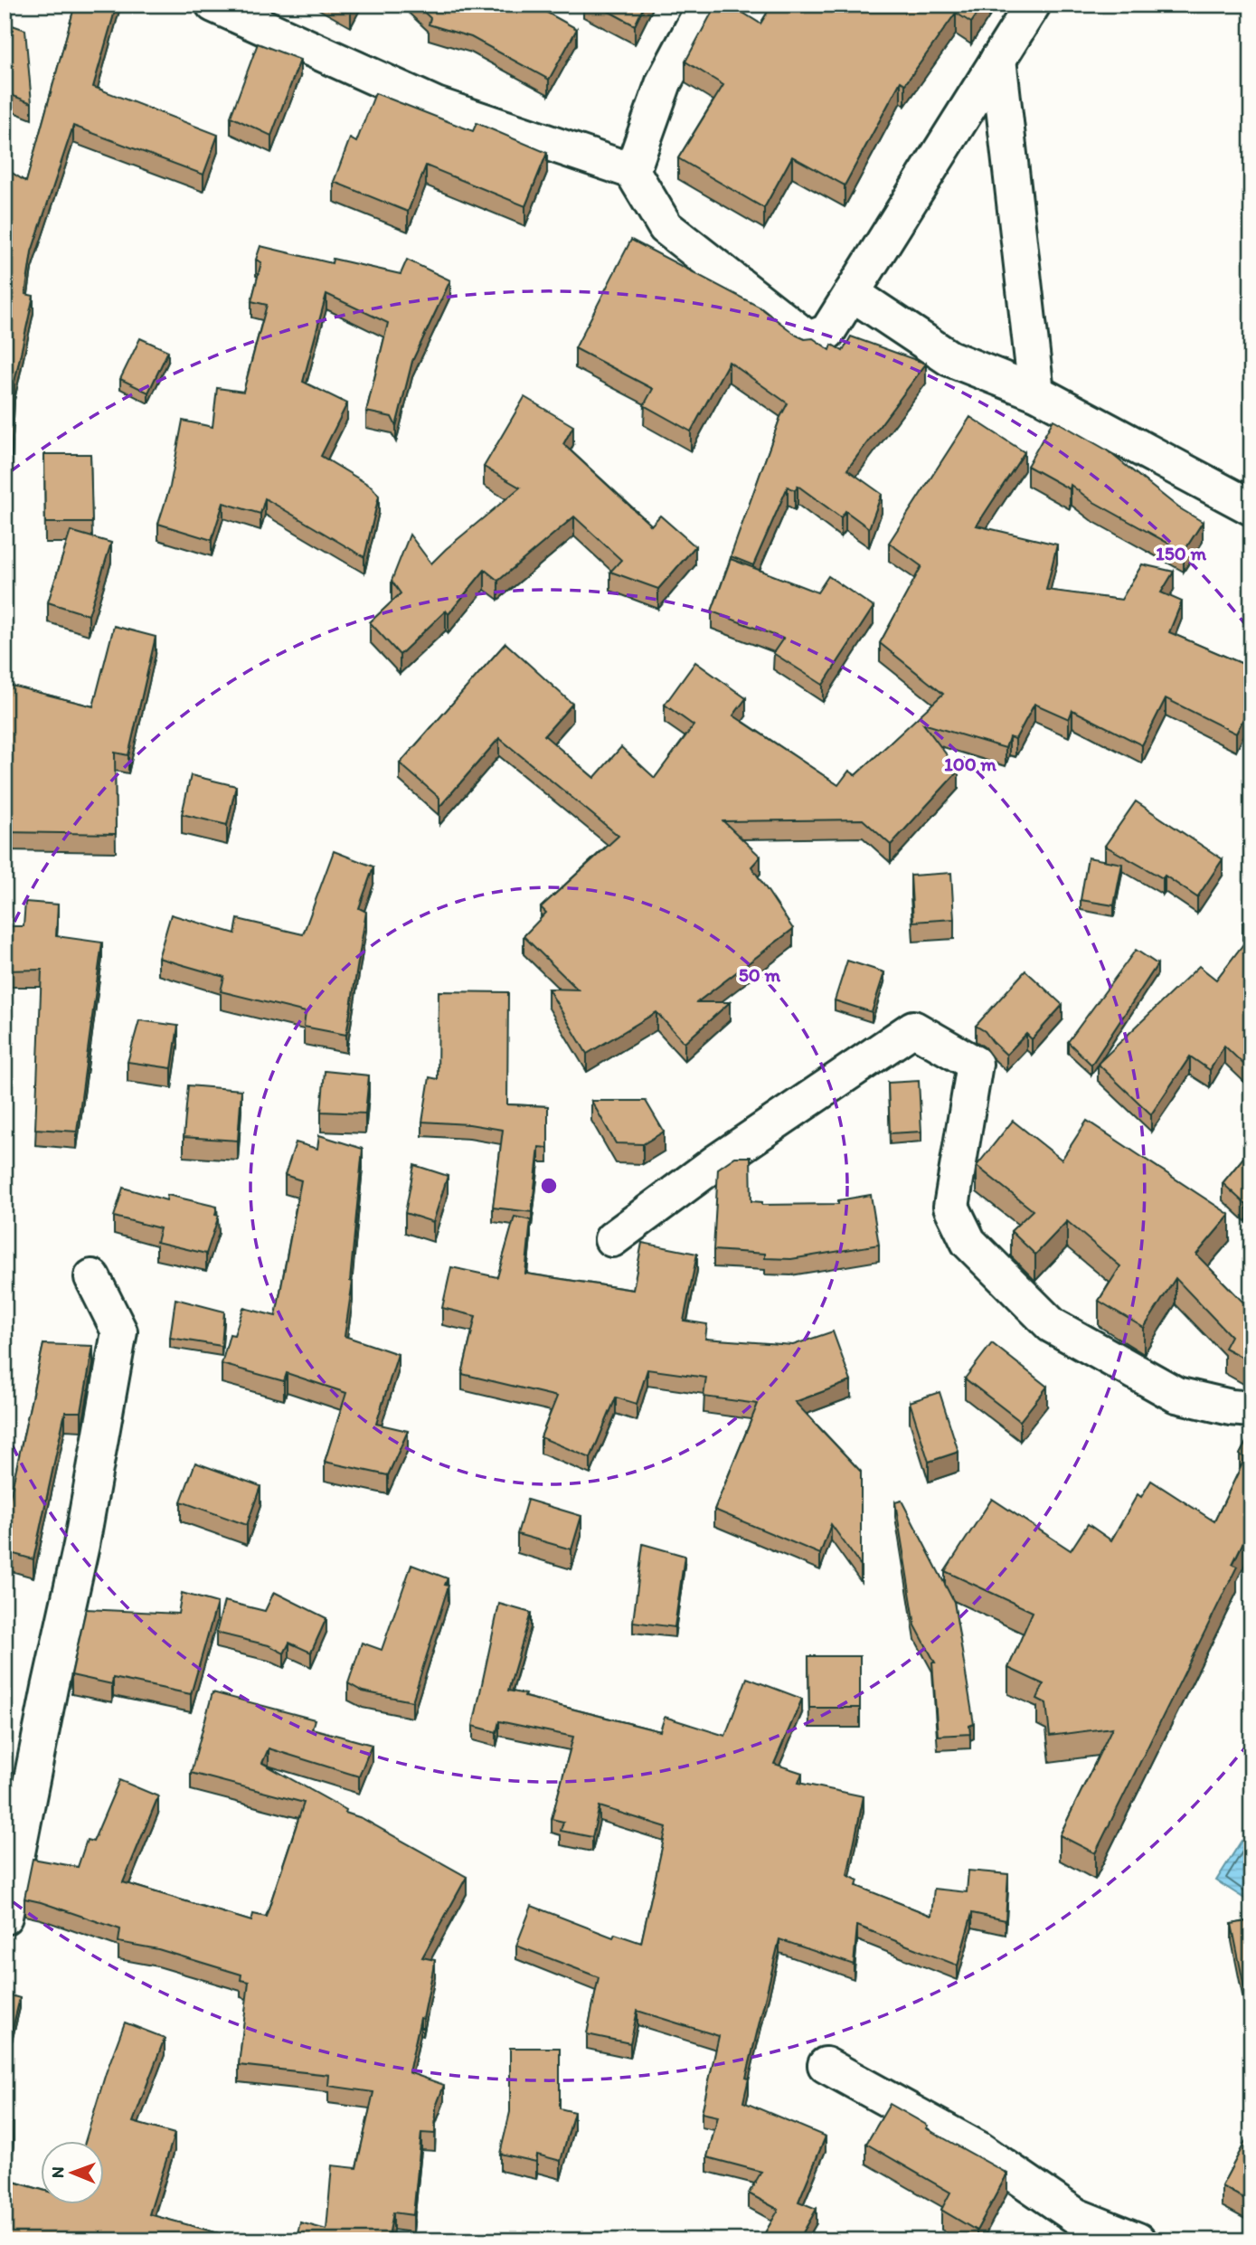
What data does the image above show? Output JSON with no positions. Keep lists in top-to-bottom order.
{
  "north": "left",
  "rings": ["150 m", "100 m", "50 m"]
}
